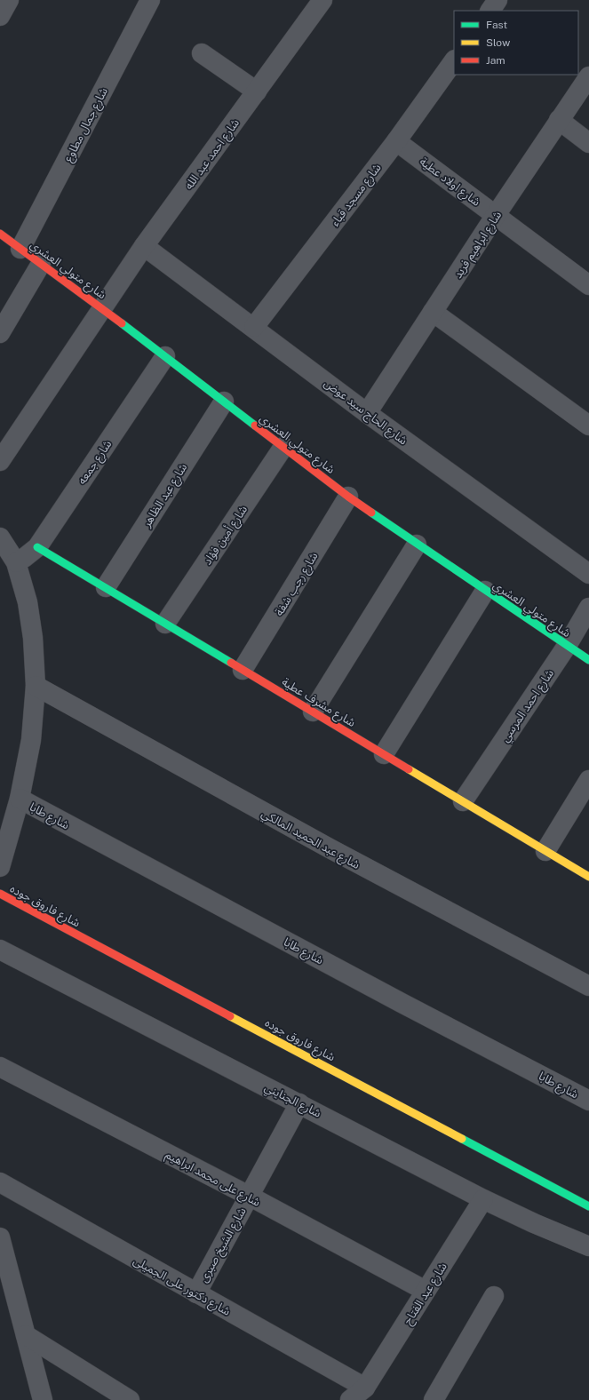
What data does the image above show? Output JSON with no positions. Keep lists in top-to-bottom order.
{
  "streets": {
    "street": [
      "شارع جمال مطاوع",
      "شارع احمد عبد الله",
      "شارع اولاد عطية",
      "شارع مسجد قباء",
      "شارع ابراهيم فريد",
      "شارع متولي العشري",
      "شارع الحاج سيد عوض",
      "شارع جمعه",
      "شارع عبد الظاهر",
      "شارع أمين فؤاد",
      "شارع رجب شفة",
      "شارع مشرف عطية",
      "شارع احمد المرسي",
      "شارع طابا",
      "شارع عبد الحميد المالكي",
      "شارع فاروق جوده",
      "شارع الجنايني",
      "شارع على محمد ابراهيم",
      "شارع الشيخ صبرى",
      "شارع دكتور على الجميلى",
      "شارع عبد الفتاح"
    ]
  },
  "crossings": [
    ["شارع جمال مطاوع", "شارع متولي العشري"],
    ["شارع احمد عبد الله", "شارع متولي العشري"],
    ["شارع احمد عبد الله", "شارع الحاج سيد عوض"],
    ["شارع اولاد عطية", "شارع مسجد قباء"],
    ["شارع اولاد عطية", "شارع ابراهيم فريد"],
    ["شارع مسجد قباء", "شارع الحاج سيد عوض"],
    ["شارع ابراهيم فريد", "شارع الحاج سيد عوض"],
    ["شارع متولي العشري", "شارع جمعه"],
    ["شارع متولي العشري", "شارع عبد الظاهر"],
    ["شارع متولي العشري", "شارع أمين فؤاد"],
    ["شارع متولي العشري", "شارع رجب شفة"],
    ["شارع متولي العشري", "شارع احمد المرسي"],
    ["شارع جمعه", "شارع مشرف عطية"],
    ["شارع عبد الظاهر", "شارع مشرف عطية"],
    ["شارع أمين فؤاد", "شارع مشرف عطية"],
    ["شارع رجب شفة", "شارع مشرف عطية"],
    ["شارع مشرف عطية", "شارع احمد المرسي"],
    ["شارع الجنايني", "شارع الشيخ صبرى"],
    ["شارع الجنايني", "شارع عبد الفتاح"],
    ["شارع على محمد ابراهيم", "شارع الشيخ صبرى"],
    ["شارع على محمد ابراهيم", "شارع عبد الفتاح"],
    ["شارع الشيخ صبرى", "شارع دكتور على الجميلى"],
    ["شارع دكتور على الجميلى", "شارع عبد الفتاح"]
  ],
  "legend": ["Fast", "Slow", "Jam"]
}
